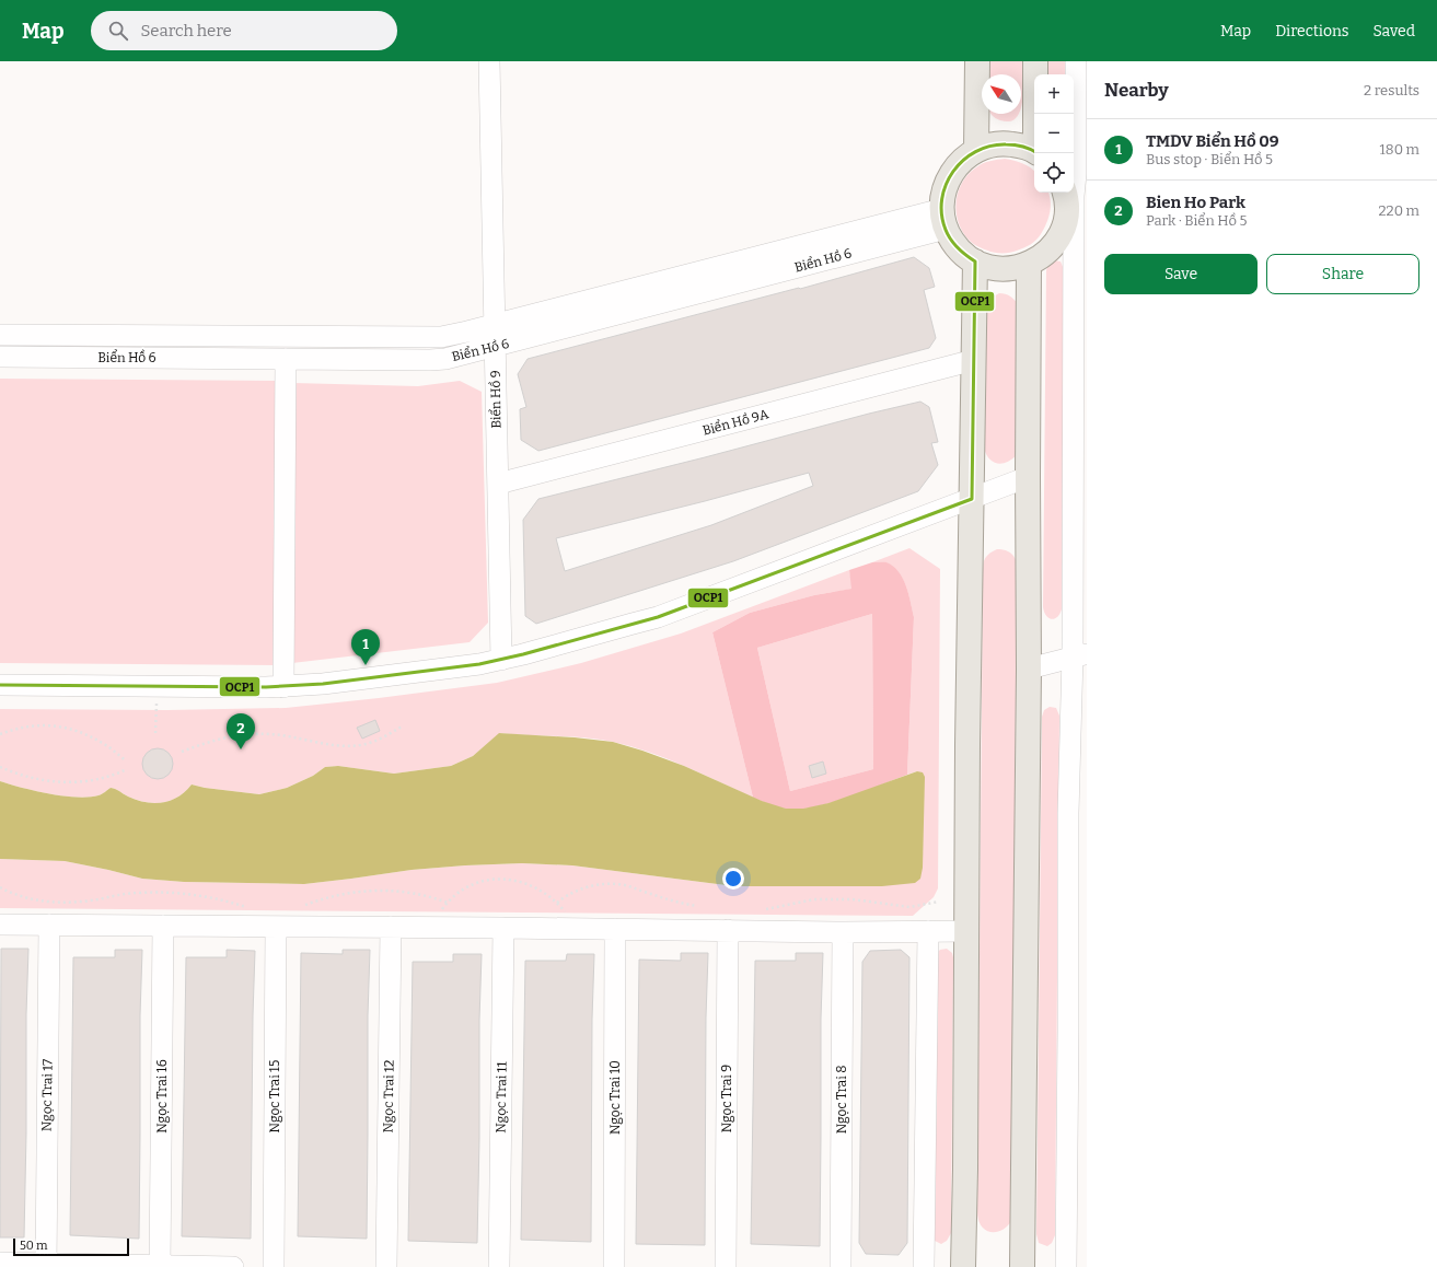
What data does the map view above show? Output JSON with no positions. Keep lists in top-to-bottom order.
{
  "streets": {
    "street": [
      "Biển Hồ 6",
      "Biển Hồ 9",
      "Biển Hồ 9A",
      "Ngọc Trai 17",
      "Ngọc Trai 16",
      "Ngọc Trai 15",
      "Ngọc Trai 12",
      "Ngọc Trai 11",
      "Ngọc Trai 10",
      "Ngọc Trai 9",
      "Ngọc Trai 8"
    ]
  },
  "crossings": [
    ["Biển Hồ 6", "Biển Hồ 9"],
    ["Biển Hồ 9", "Biển Hồ 9A"]
  ],
  "lines": ["transit line OCP1"],
  "scale_bar": "50 m",
  "north": "top left",
  "page": {
    "header": "Map",
    "search": "Search here",
    "nav": ["Map", "Directions", "Saved"],
    "heading": ["Nearby", "2 results"],
    "map_buttons": ["+", "−"],
    "list": [
      {
        "mark": "1",
        "name": "TMDV Biển Hồ 09",
        "note": "Bus stop · Biển Hồ 5",
        "value": "180 m"
      },
      {
        "mark": "2",
        "name": "Bien Ho Park",
        "note": "Park · Biển Hồ 5",
        "value": "220 m"
      }
    ],
    "buttons": ["Save", "Share"],
    "pins": ["1", "2"],
    "scale": "50 m"
  }
}
